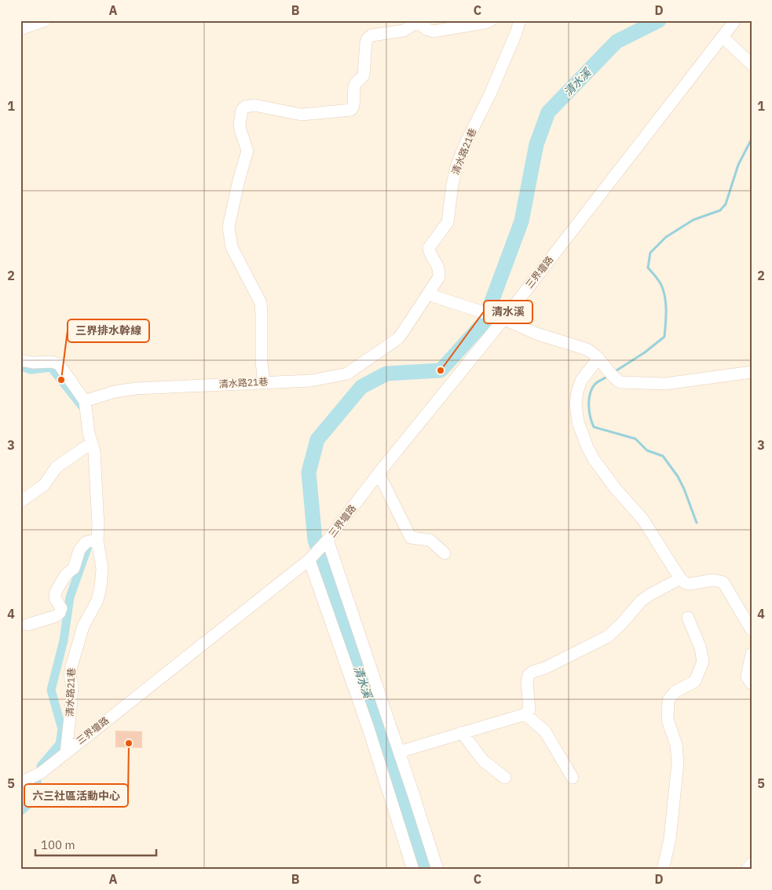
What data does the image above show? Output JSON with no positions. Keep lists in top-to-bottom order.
{
  "streets": {
    "street": ["清水路21巷", "三界壇路"]
  },
  "crossings": [
    ["清水路21巷", "三界壇路"]
  ],
  "water": ["清水溪"],
  "places": ["清水溪", "三界排水幹線", "六三社區活動中心"],
  "scale_bar": "100 m",
  "grid": {
    "columns": [
      "A",
      "B",
      "C",
      "D"
    ],
    "rows": [
      "1",
      "2",
      "3",
      "4",
      "5"
    ]
  }
}
